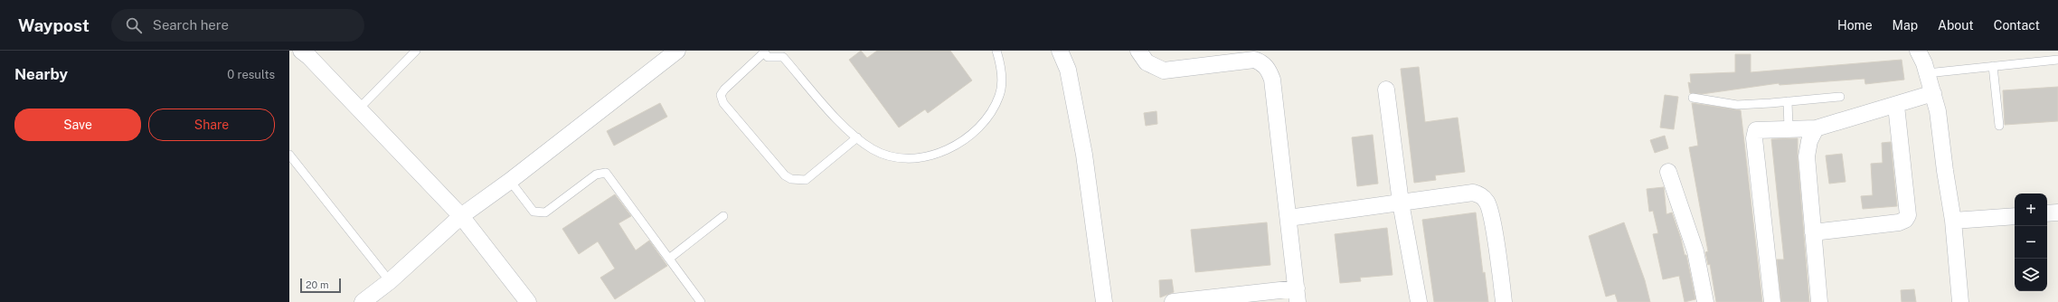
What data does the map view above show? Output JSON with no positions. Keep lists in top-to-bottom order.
{
  "scale_bar": "20 m",
  "page": {
    "header": "Waypost",
    "search": "Search here",
    "nav": [
      "Home",
      "Map",
      "About",
      "Contact"
    ],
    "heading": ["Nearby", "0 results"],
    "buttons": ["Save", "Share"],
    "map_buttons": ["+", "−"],
    "scale": "20 m"
  }
}
